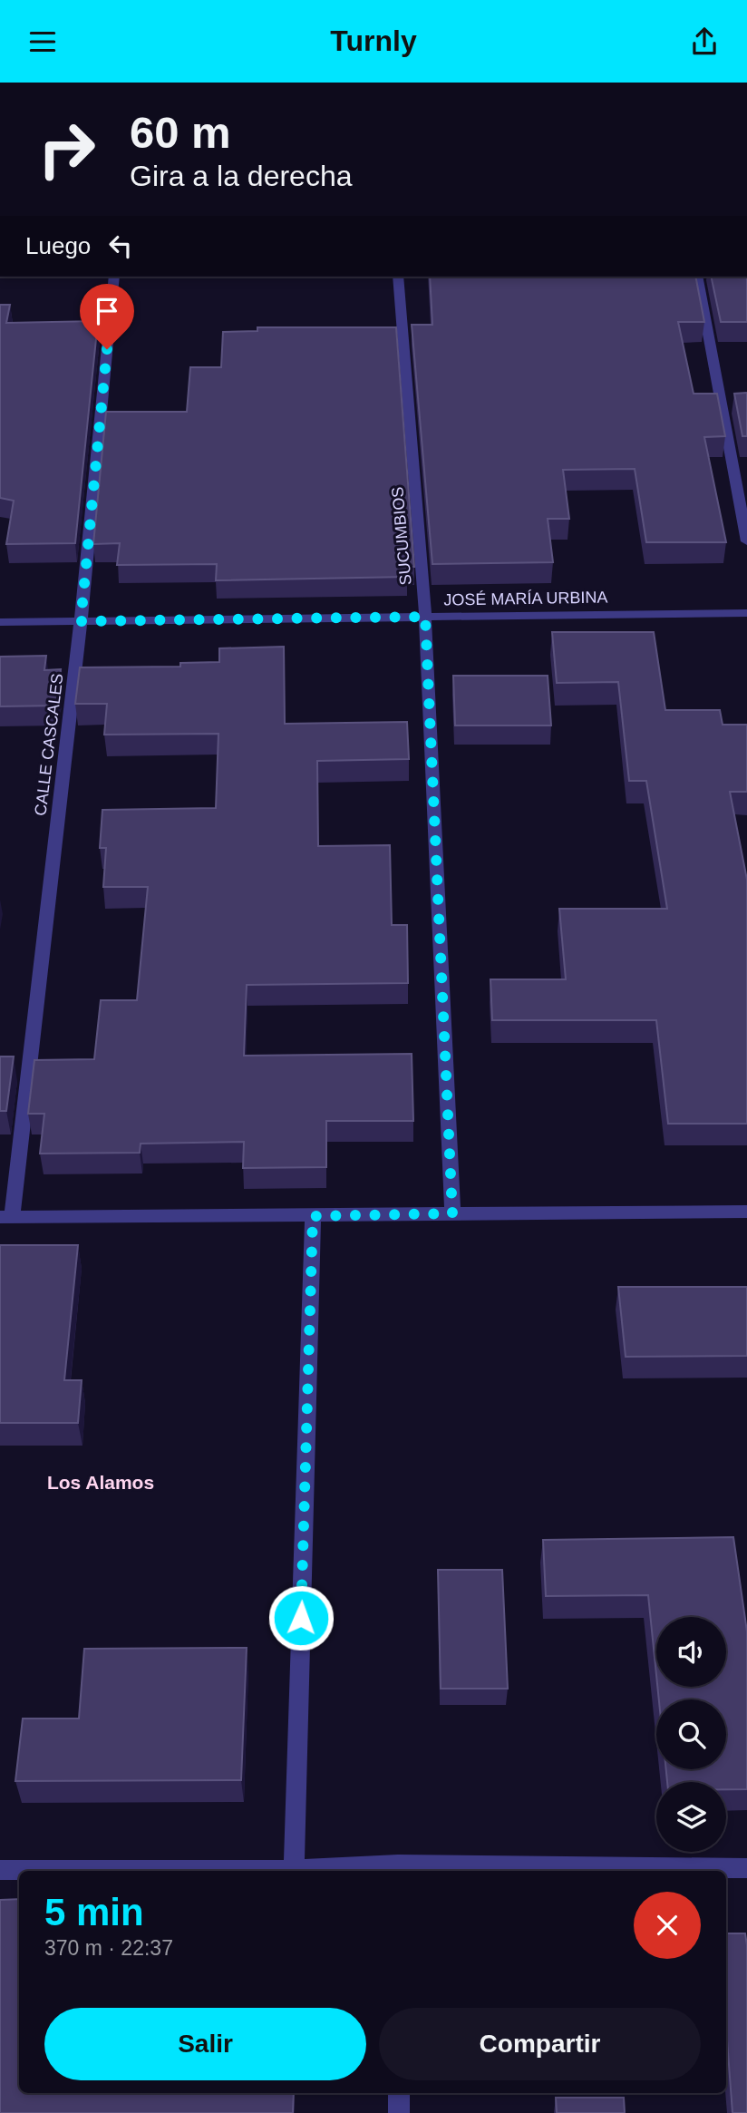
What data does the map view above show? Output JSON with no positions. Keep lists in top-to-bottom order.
{
  "streets": {
    "street": ["SUCUMBIOS", "JOSÉ MARÍA URBINA", "CALLE CASCALES"]
  },
  "crossings": [
    ["SUCUMBIOS", "JOSÉ MARÍA URBINA"],
    ["JOSÉ MARÍA URBINA", "CALLE CASCALES"]
  ],
  "districts": ["Los Alamos"],
  "page": {
    "header": "Turnly",
    "turn": ["60 m", "Gira a la derecha"],
    "then": "Luego",
    "heading": ["5 min", "370 m · 22:37"],
    "buttons": ["Salir", "Compartir"]
  }
}
